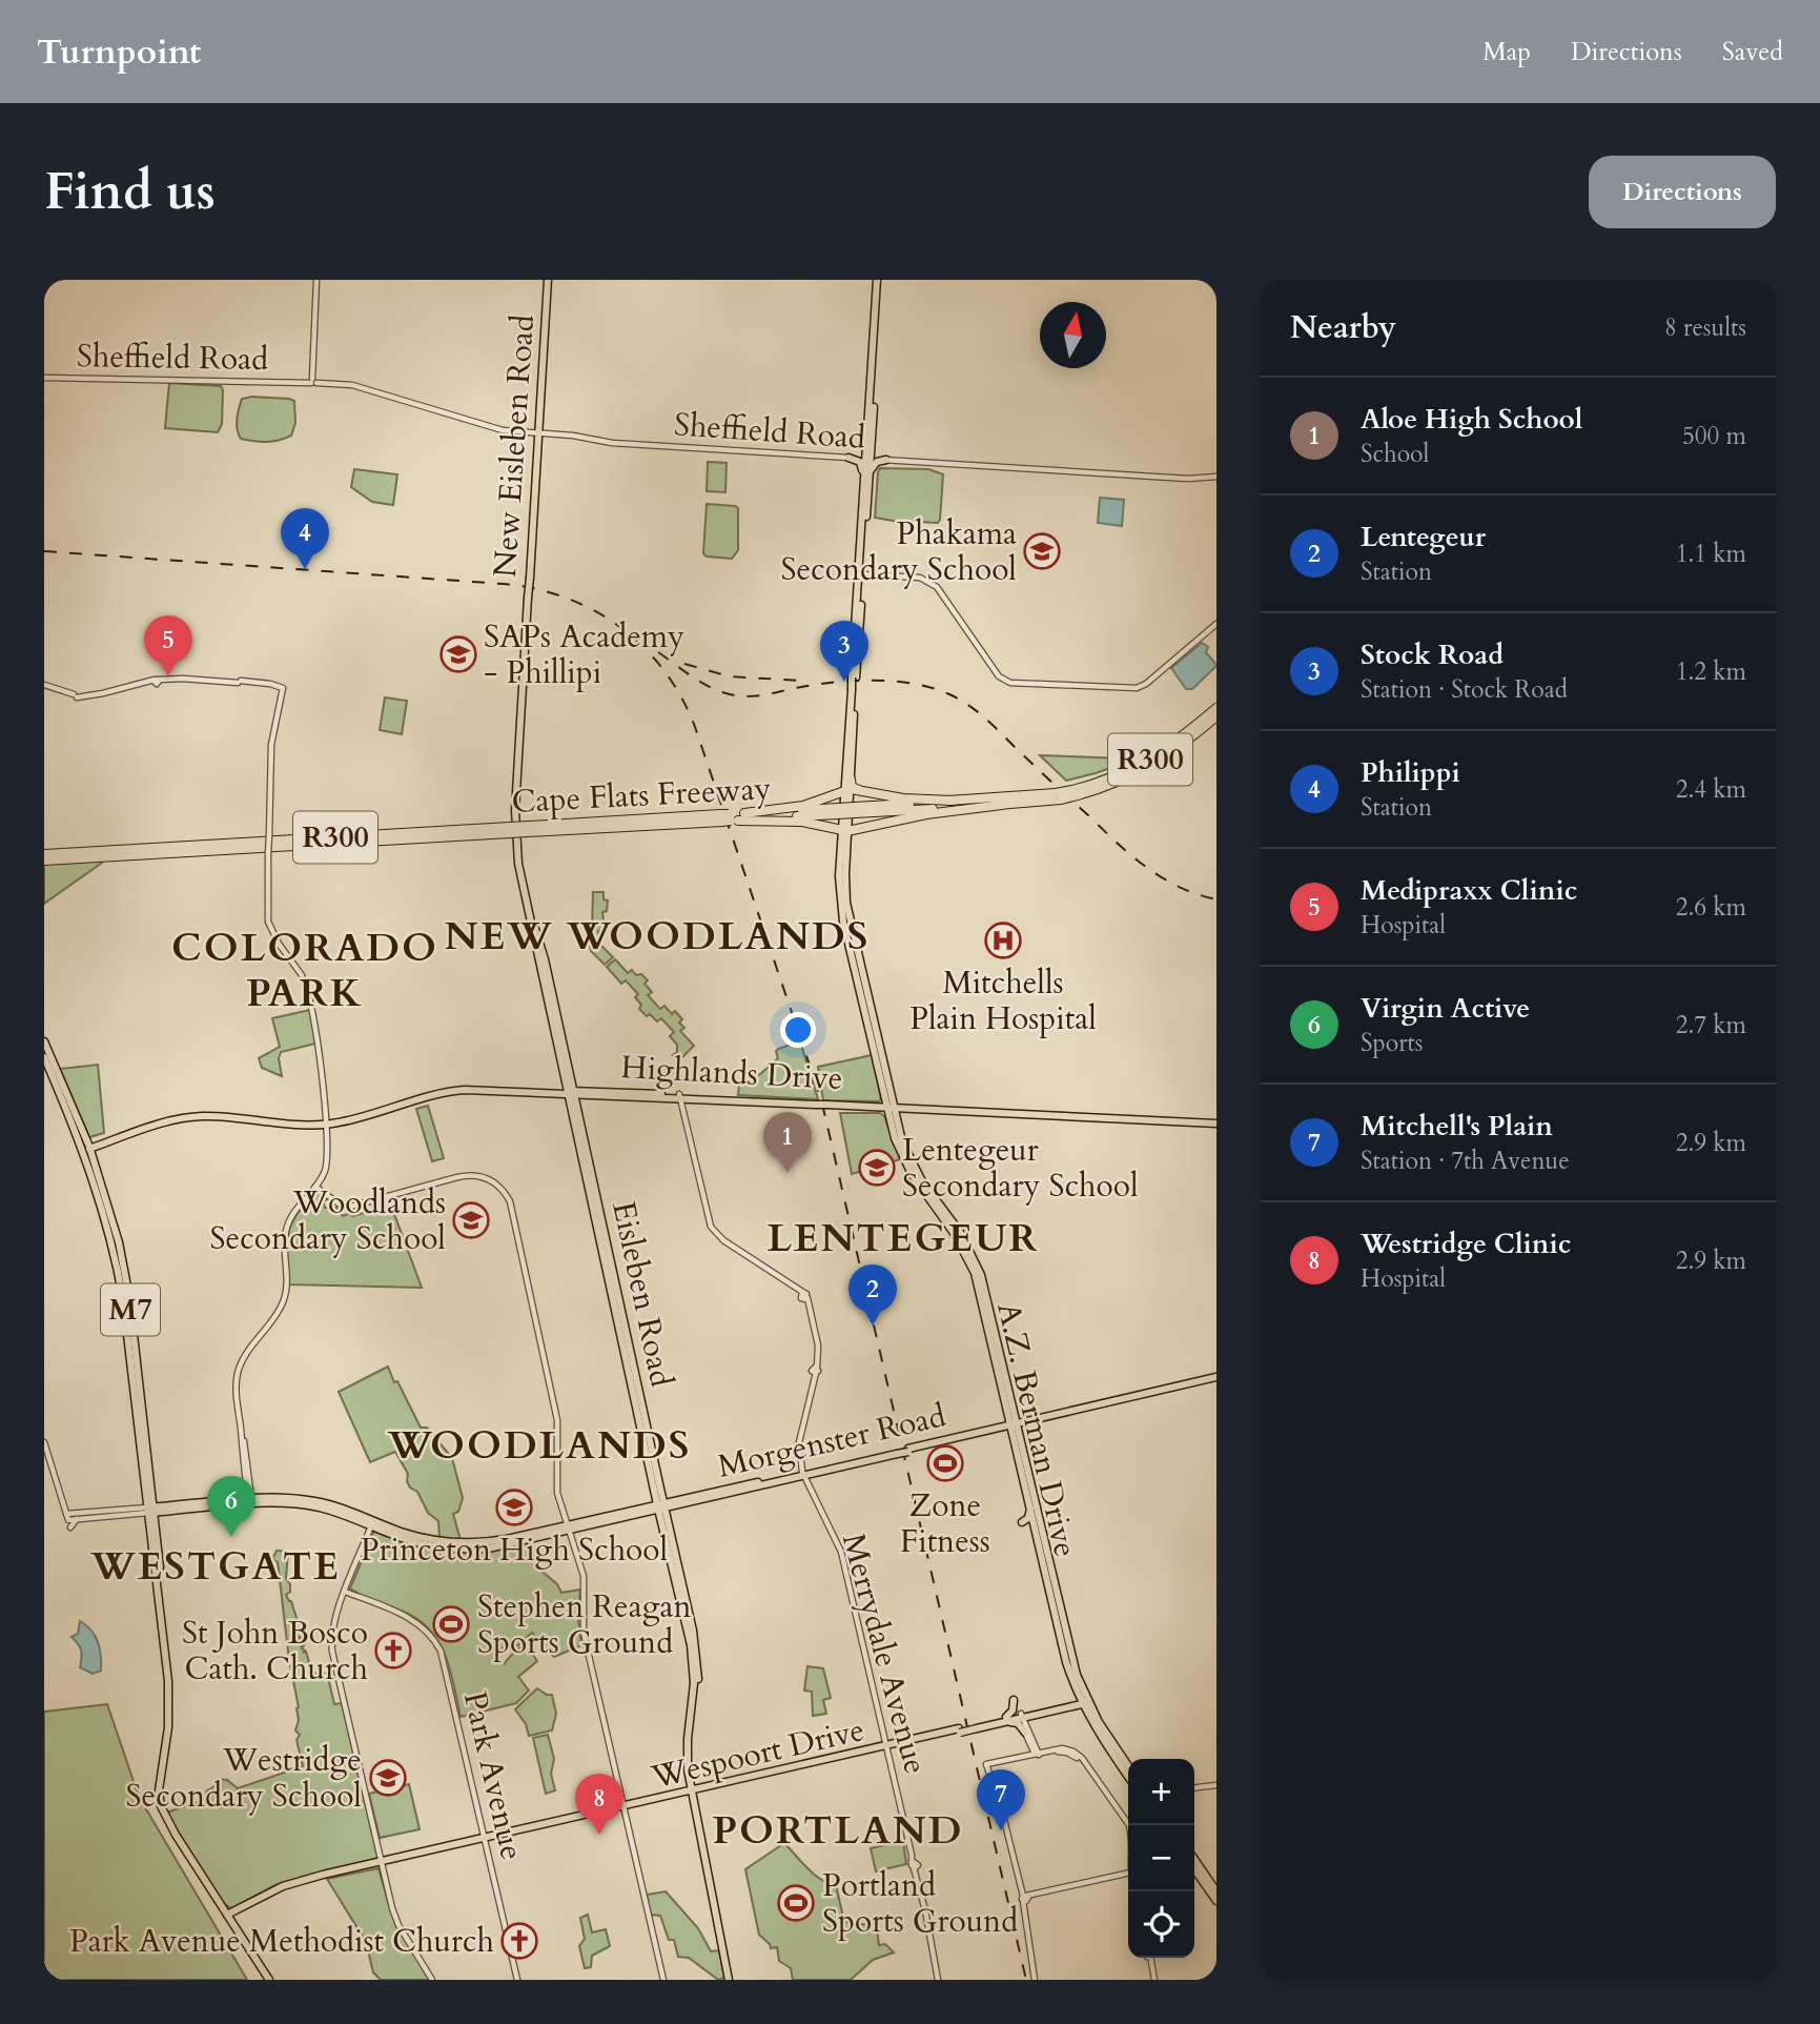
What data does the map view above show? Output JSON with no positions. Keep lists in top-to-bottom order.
{
  "streets": {
    "highway": ["R300", "Cape Flats Freeway"],
    "main road": [
      "New Eisleben Road",
      "Highlands Drive",
      "Eisleben Road",
      "M7",
      "A.Z. Berman Drive",
      "Morgenster Road",
      "Wespoort Drive"
    ],
    "street": ["Sheffield Road", "Merrydale Avenue", "Park Avenue"]
  },
  "crossings": [
    ["Sheffield Road", "New Eisleben Road"],
    ["New Eisleben Road", "Cape Flats Freeway"],
    ["New Eisleben Road", "Highlands Drive"],
    ["New Eisleben Road", "Eisleben Road"],
    ["Highlands Drive", "Eisleben Road"],
    ["Highlands Drive", "M7"],
    ["Highlands Drive", "A.Z. Berman Drive"],
    ["Highlands Drive", "Merrydale Avenue"],
    ["Eisleben Road", "Morgenster Road"],
    ["Eisleben Road", "Wespoort Drive"],
    ["M7", "Morgenster Road"],
    ["M7", "Wespoort Drive"],
    ["A.Z. Berman Drive", "Morgenster Road"],
    ["A.Z. Berman Drive", "Wespoort Drive"],
    ["Morgenster Road", "Merrydale Avenue"],
    ["Merrydale Avenue", "Wespoort Drive"],
    ["Wespoort Drive", "Park Avenue"]
  ],
  "districts": [
    "NEW WOODLANDS",
    "COLORADO PARK",
    "LENTEGEUR",
    "WOODLANDS",
    "WESTGATE",
    "PORTLAND"
  ],
  "places": {
    "school or university": [
      "Phakama Secondary School",
      "SAPs Academy - Phillipi",
      "Lentegeur Secondary School",
      "Woodlands Secondary School",
      "Princeton High School",
      "Westridge Secondary School"
    ],
    "hospital": ["Mitchells Plain Hospital"],
    "sports": ["Zone Fitness", "Stephen Reagan Sports Ground", "Portland Sports Ground"],
    "church": ["St John Bosco Cath. Church", "Park Avenue Methodist Church"]
  },
  "north": "top",
  "page": {
    "header": "Turnpoint",
    "nav": ["Map", "Directions", "Saved"],
    "buttons": "Directions",
    "title": "Find us",
    "heading": ["Nearby", "8 results"],
    "list": [
      {
        "mark": "1",
        "name": "Aloe High School",
        "note": "School",
        "value": "500 m"
      },
      {
        "mark": "2",
        "name": "Lentegeur",
        "note": "Station",
        "value": "1.1 km"
      },
      {
        "mark": "3",
        "name": "Stock Road",
        "note": "Station · Stock Road",
        "value": "1.2 km"
      },
      {
        "mark": "4",
        "name": "Philippi",
        "note": "Station",
        "value": "2.4 km"
      },
      {
        "mark": "5",
        "name": "Medipraxx Clinic",
        "note": "Hospital",
        "value": "2.6 km"
      },
      {
        "mark": "6",
        "name": "Virgin Active",
        "note": "Sports",
        "value": "2.7 km"
      },
      {
        "mark": "7",
        "name": "Mitchell's Plain",
        "note": "Station · 7th Avenue",
        "value": "2.9 km"
      },
      {
        "mark": "8",
        "name": "Westridge Clinic",
        "note": "Hospital",
        "value": "2.9 km"
      }
    ],
    "pins": [
      "4",
      "5",
      "3",
      "1",
      "2",
      "6",
      "7",
      "8"
    ],
    "map_buttons": ["+", "−"]
  }
}
